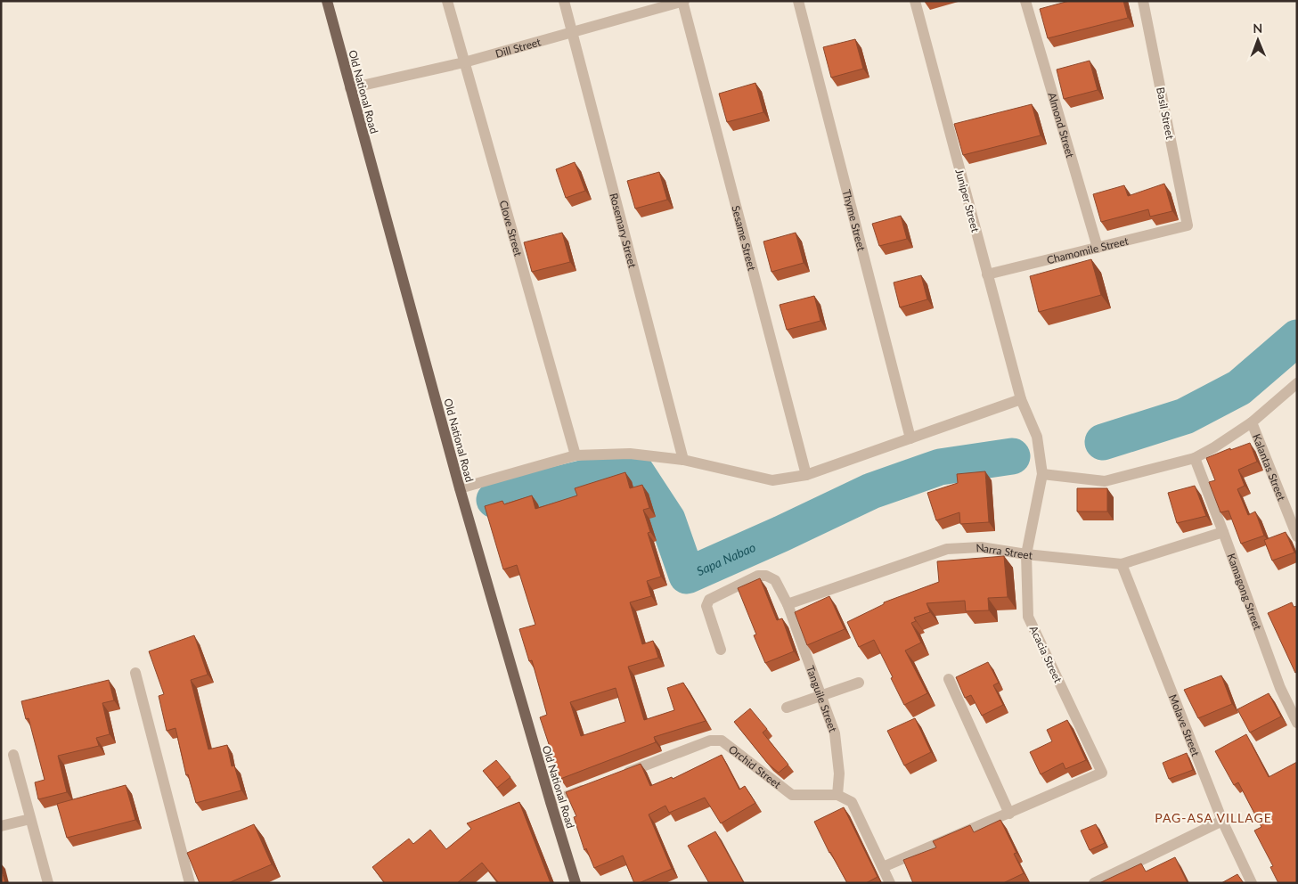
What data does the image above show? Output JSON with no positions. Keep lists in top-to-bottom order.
{
  "streets": {
    "main road": ["Old National Road"],
    "street": [
      "Dill Street",
      "Basil Street",
      "Almond Street",
      "Juniper Street",
      "Thyme Street",
      "Clove Street",
      "Rosemary Street",
      "Sesame Street",
      "Chamomile Street",
      "Kalantas Street",
      "Narra Street",
      "Kamagong Street",
      "Acacia Street",
      "Tanguile Street",
      "Molave Street",
      "Orchid Street"
    ]
  },
  "crossings": [
    ["Dill Street", "Old National Road"],
    ["Dill Street", "Clove Street"],
    ["Dill Street", "Rosemary Street"],
    ["Dill Street", "Sesame Street"],
    ["Basil Street", "Chamomile Street"],
    ["Almond Street", "Chamomile Street"],
    ["Juniper Street", "Chamomile Street"],
    ["Juniper Street", "Acacia Street"],
    ["Narra Street", "Kamagong Street"],
    ["Narra Street", "Acacia Street"],
    ["Narra Street", "Tanguile Street"],
    ["Narra Street", "Molave Street"],
    ["Tanguile Street", "Orchid Street"]
  ],
  "districts": ["PAG-ASA VILLAGE"],
  "water": ["Sapa Nabao"],
  "north": "top"
}
